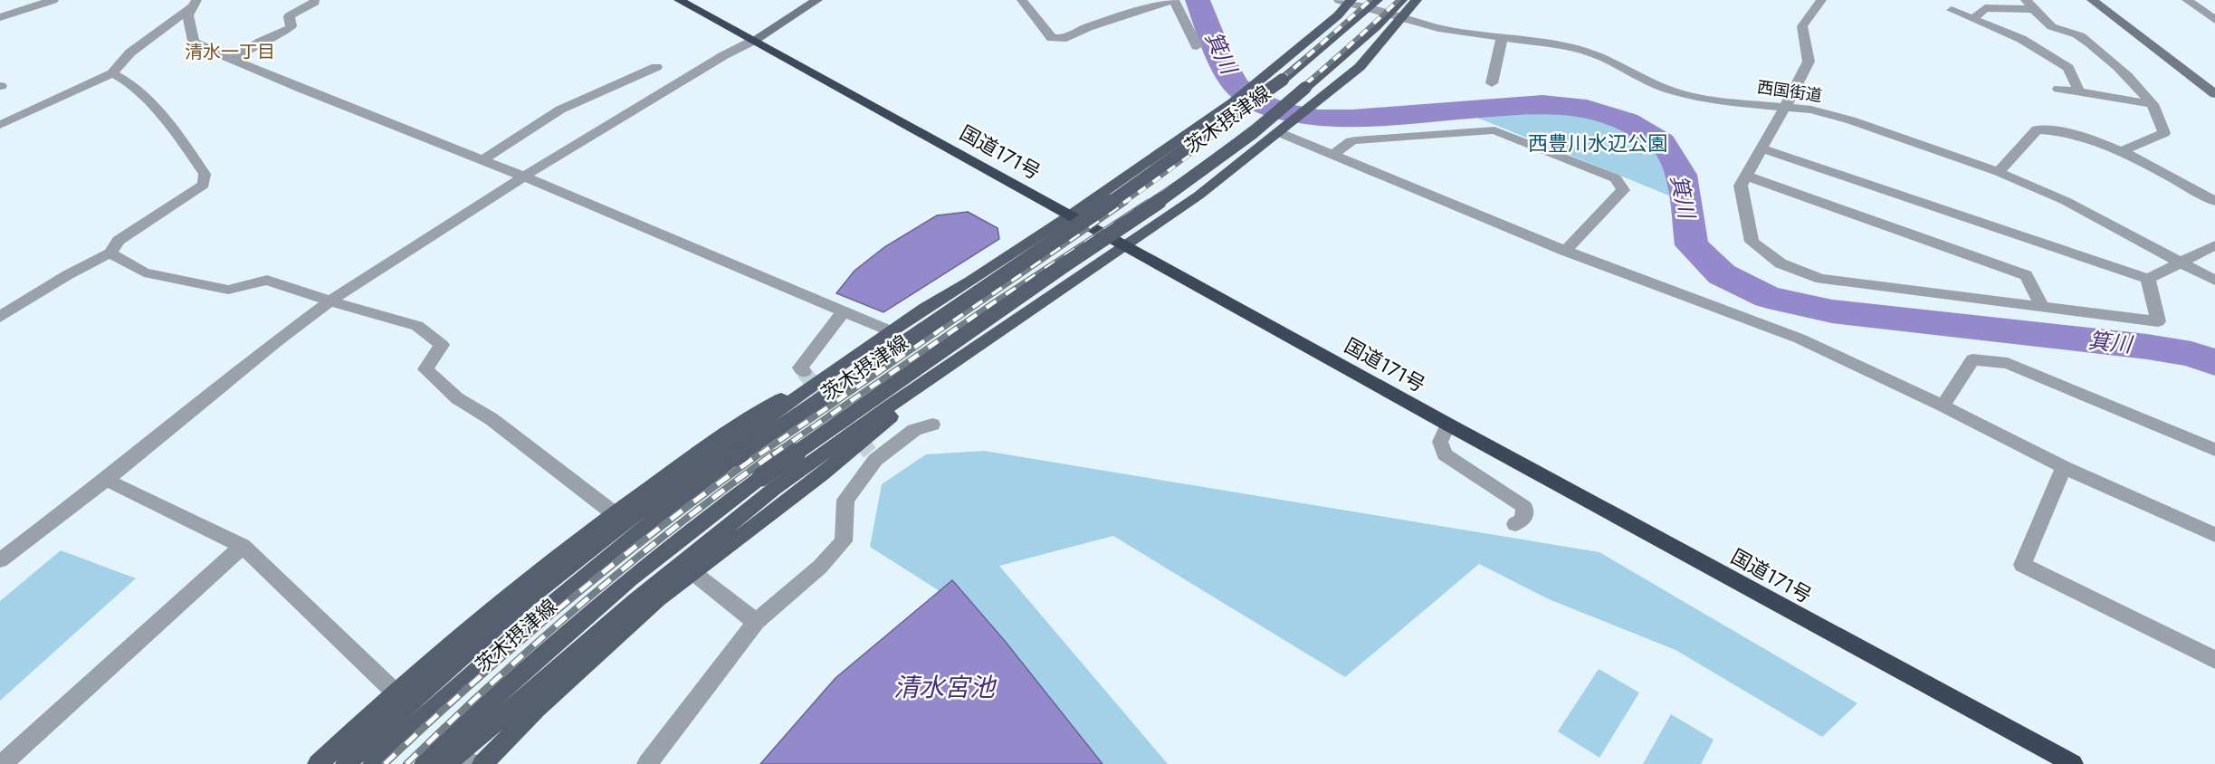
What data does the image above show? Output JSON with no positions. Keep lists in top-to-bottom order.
{
  "streets": {
    "highway": ["国道171号"],
    "main road": ["茨木摂津線"],
    "street": ["西国街道"]
  },
  "crossings": [
    ["西国街道", "茨木摂津線"]
  ],
  "districts": ["清水一丁目"],
  "water": ["箕川", "清水宮池"],
  "parks": ["西豊川水辺公園"]
}
